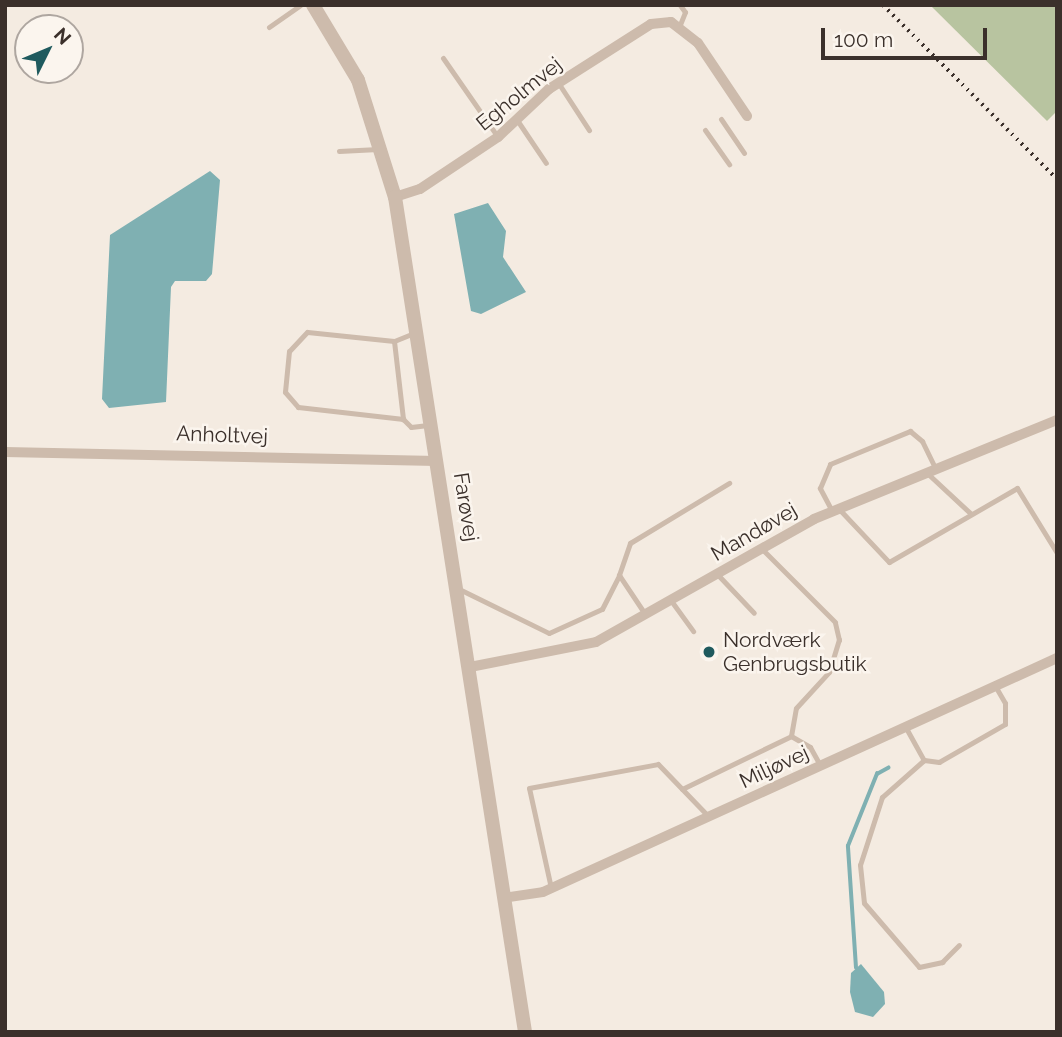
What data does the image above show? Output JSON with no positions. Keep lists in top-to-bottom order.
{
  "streets": {
    "street": [
      "Egholmvej",
      "Anholtvej",
      "Farøvej",
      "Mandøvej",
      "Miljøvej"
    ]
  },
  "crossings": [
    ["Egholmvej", "Farøvej"],
    ["Anholtvej", "Farøvej"],
    ["Farøvej", "Mandøvej"],
    ["Farøvej", "Miljøvej"]
  ],
  "places": ["Nordværk Genbrugsbutik"],
  "scale_bar": "100 m",
  "north": "top right"
}
